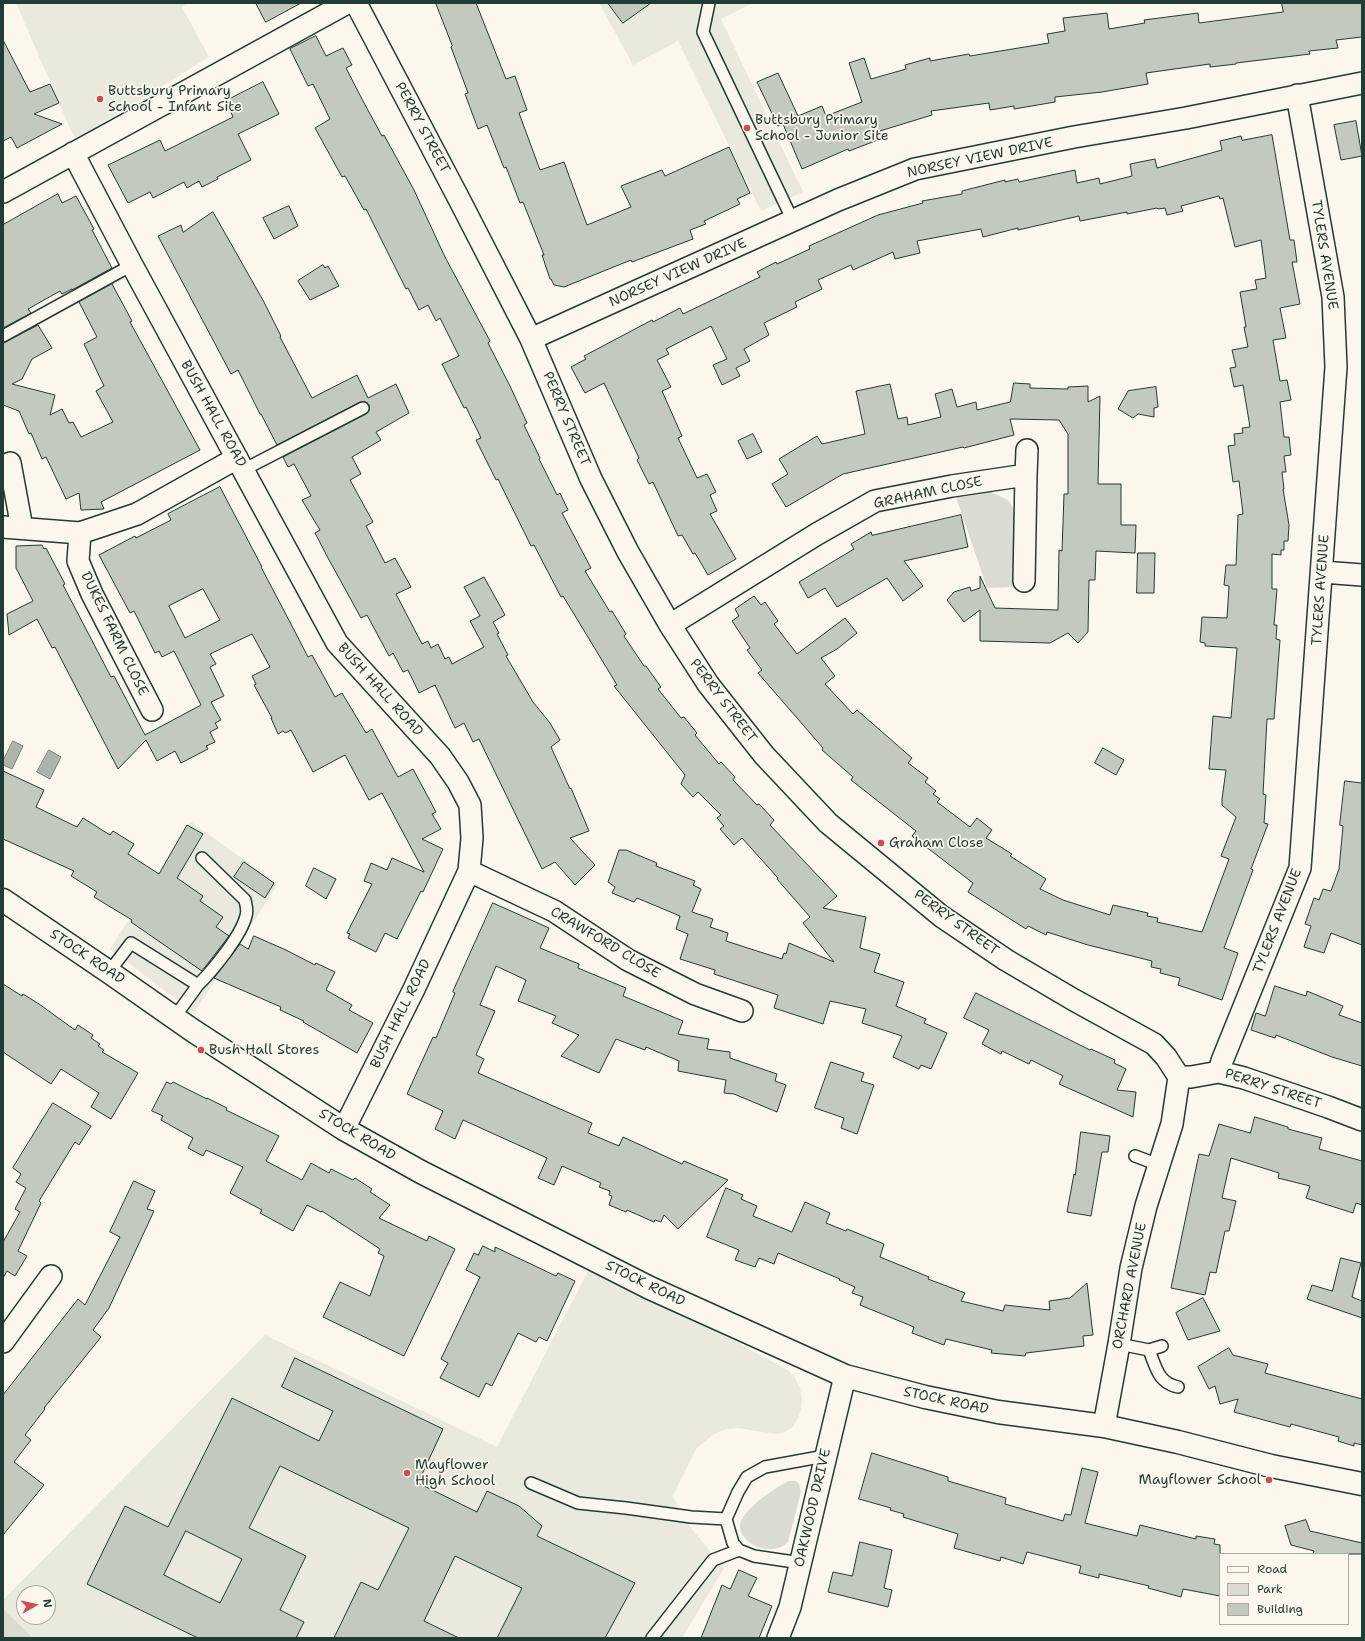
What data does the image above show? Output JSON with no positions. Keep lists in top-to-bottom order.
{
  "streets": {
    "main road": ["STOCK ROAD"],
    "street": [
      "PERRY STREET",
      "NORSEY VIEW DRIVE",
      "TYLERS AVENUE",
      "BUSH HALL ROAD",
      "GRAHAM CLOSE",
      "DUKES FARM CLOSE",
      "CRAWFORD CLOSE",
      "ORCHARD AVENUE",
      "OAKWOOD DRIVE"
    ]
  },
  "crossings": [
    ["PERRY STREET", "NORSEY VIEW DRIVE"],
    ["PERRY STREET", "TYLERS AVENUE"],
    ["PERRY STREET", "GRAHAM CLOSE"],
    ["PERRY STREET", "ORCHARD AVENUE"],
    ["NORSEY VIEW DRIVE", "TYLERS AVENUE"],
    ["BUSH HALL ROAD", "CRAWFORD CLOSE"],
    ["BUSH HALL ROAD", "STOCK ROAD"],
    ["STOCK ROAD", "ORCHARD AVENUE"],
    ["STOCK ROAD", "OAKWOOD DRIVE"]
  ],
  "places": [
    "Buttsbury Primary School - Infant Site",
    "Buttsbury Primary School - Junior Site",
    "Graham Close",
    "Bush Hall Stores",
    "Mayflower High School",
    "Mayflower School"
  ],
  "legend": ["Road", "Park", "Building"],
  "north": "right"
}
